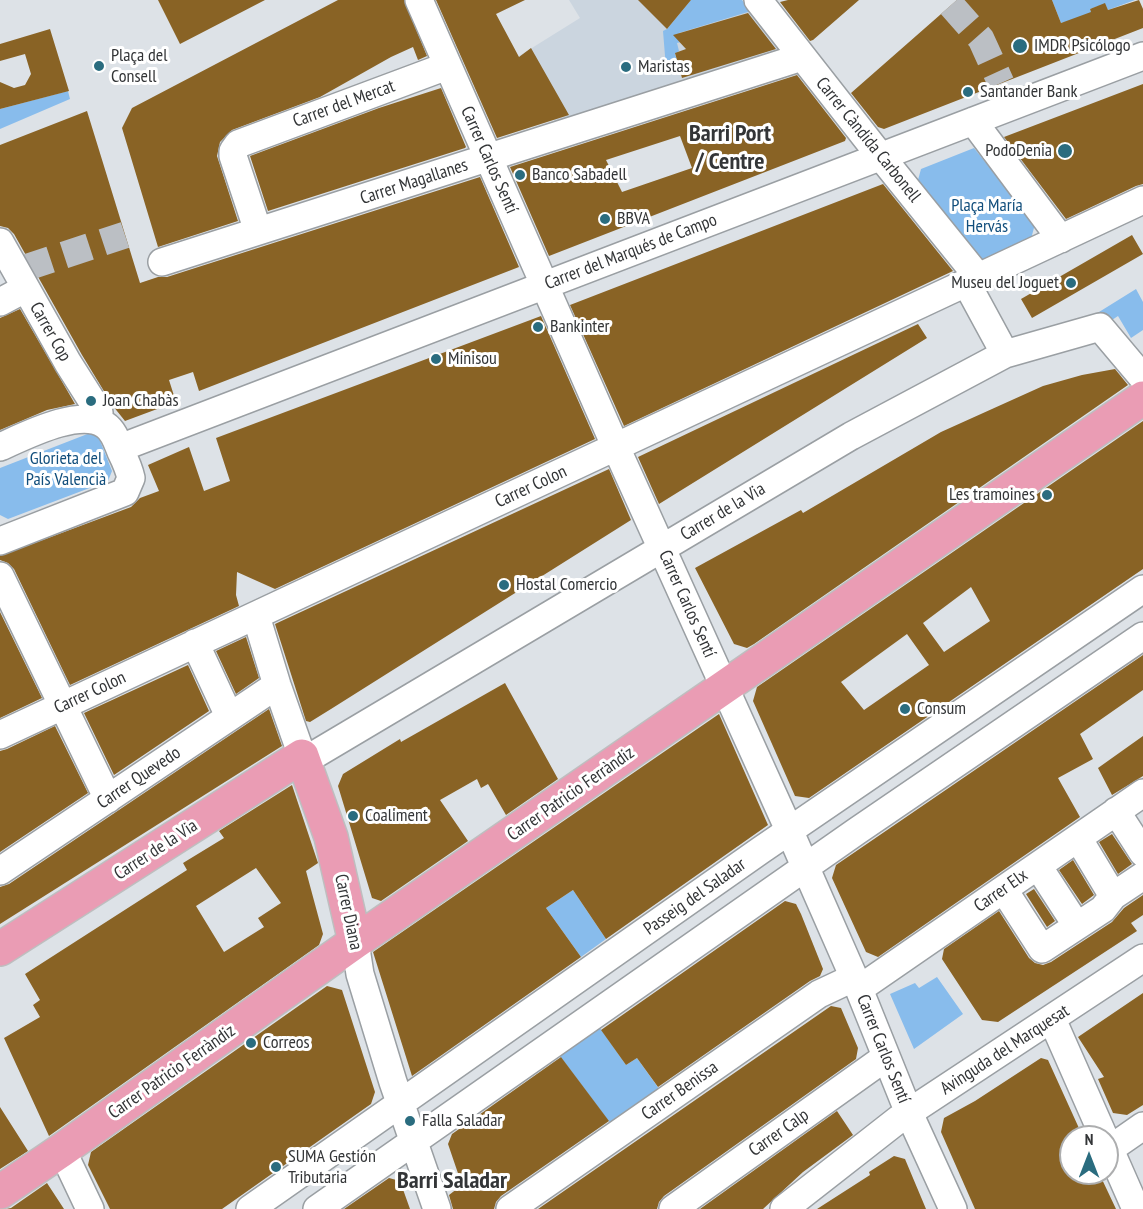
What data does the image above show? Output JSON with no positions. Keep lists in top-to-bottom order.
{
  "streets": {
    "main road": ["Carrer de la Via", "Carrer Patricio Ferràndiz", "Carrer Diana"],
    "street": [
      "Carrer del Mercat",
      "Carrer Càndida Carbonell",
      "Carrer Carlos Sentí",
      "Carrer Magallanes",
      "Carrer del Marqués de Campo",
      "Carrer Cop",
      "Carrer Colon",
      "Carrer Quevedo",
      "Carrer Elx",
      "Passeig del Saladar",
      "Avinguda del Marquesat",
      "Carrer Benissa",
      "Carrer Calp"
    ]
  },
  "crossings": [
    ["Carrer del Mercat", "Carrer Carlos Sentí"],
    ["Carrer del Mercat", "Carrer Magallanes"],
    ["Carrer Càndida Carbonell", "Carrer Magallanes"],
    ["Carrer Càndida Carbonell", "Carrer del Marqués de Campo"],
    ["Carrer Càndida Carbonell", "Carrer Colon"],
    ["Carrer Càndida Carbonell", "Carrer de la Via"],
    ["Carrer Carlos Sentí", "Carrer Magallanes"],
    ["Carrer Carlos Sentí", "Carrer del Marqués de Campo"],
    ["Carrer Carlos Sentí", "Carrer Colon"],
    ["Carrer Carlos Sentí", "Carrer de la Via"],
    ["Carrer Carlos Sentí", "Carrer Patricio Ferràndiz"],
    ["Carrer Carlos Sentí", "Carrer Elx"],
    ["Carrer Carlos Sentí", "Passeig del Saladar"],
    ["Carrer Carlos Sentí", "Avinguda del Marquesat"],
    ["Carrer Carlos Sentí", "Carrer Benissa"],
    ["Carrer Carlos Sentí", "Carrer Calp"],
    ["Carrer Colon", "Carrer Diana"],
    ["Carrer de la Via", "Carrer Diana"],
    ["Carrer Quevedo", "Carrer Diana"],
    ["Carrer Patricio Ferràndiz", "Carrer Diana"],
    ["Carrer Elx", "Carrer Benissa"],
    ["Passeig del Saladar", "Carrer Diana"]
  ],
  "districts": ["Barri Port / Centre", "Barri Saladar"],
  "parks": ["Plaça María Hervás", "Glorieta del País Valencià"],
  "places": [
    "IMDR Psicólogo",
    "Plaça del Consell",
    "Maristas",
    "Santander Bank",
    "PodoDenia",
    "Banco Sabadell",
    "BBVA",
    "Museu del Joguet",
    "Bankinter",
    "Minisou",
    "Joan Chabàs",
    "Les tramoines",
    "Hostal Comercio",
    "Consum",
    "Coaliment",
    "Correos",
    "Falla Saladar",
    "SUMA Gestión Tributaria"
  ],
  "north": "top"
}
